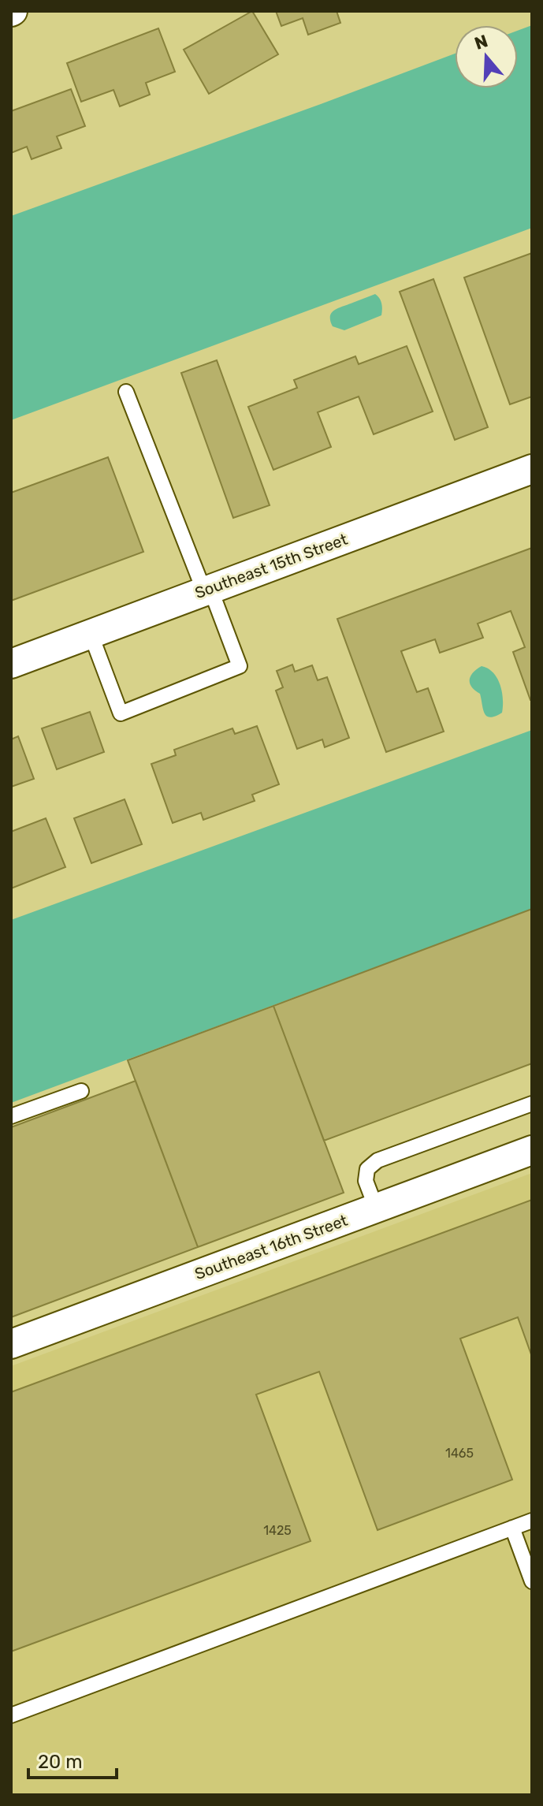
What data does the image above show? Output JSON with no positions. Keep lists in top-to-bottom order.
{
  "streets": {
    "street": ["Southeast 15th Street", "Southeast 16th Street"]
  },
  "house_numbers": ["1465", "1425"],
  "scale_bar": "20 m",
  "north": "top"
}
